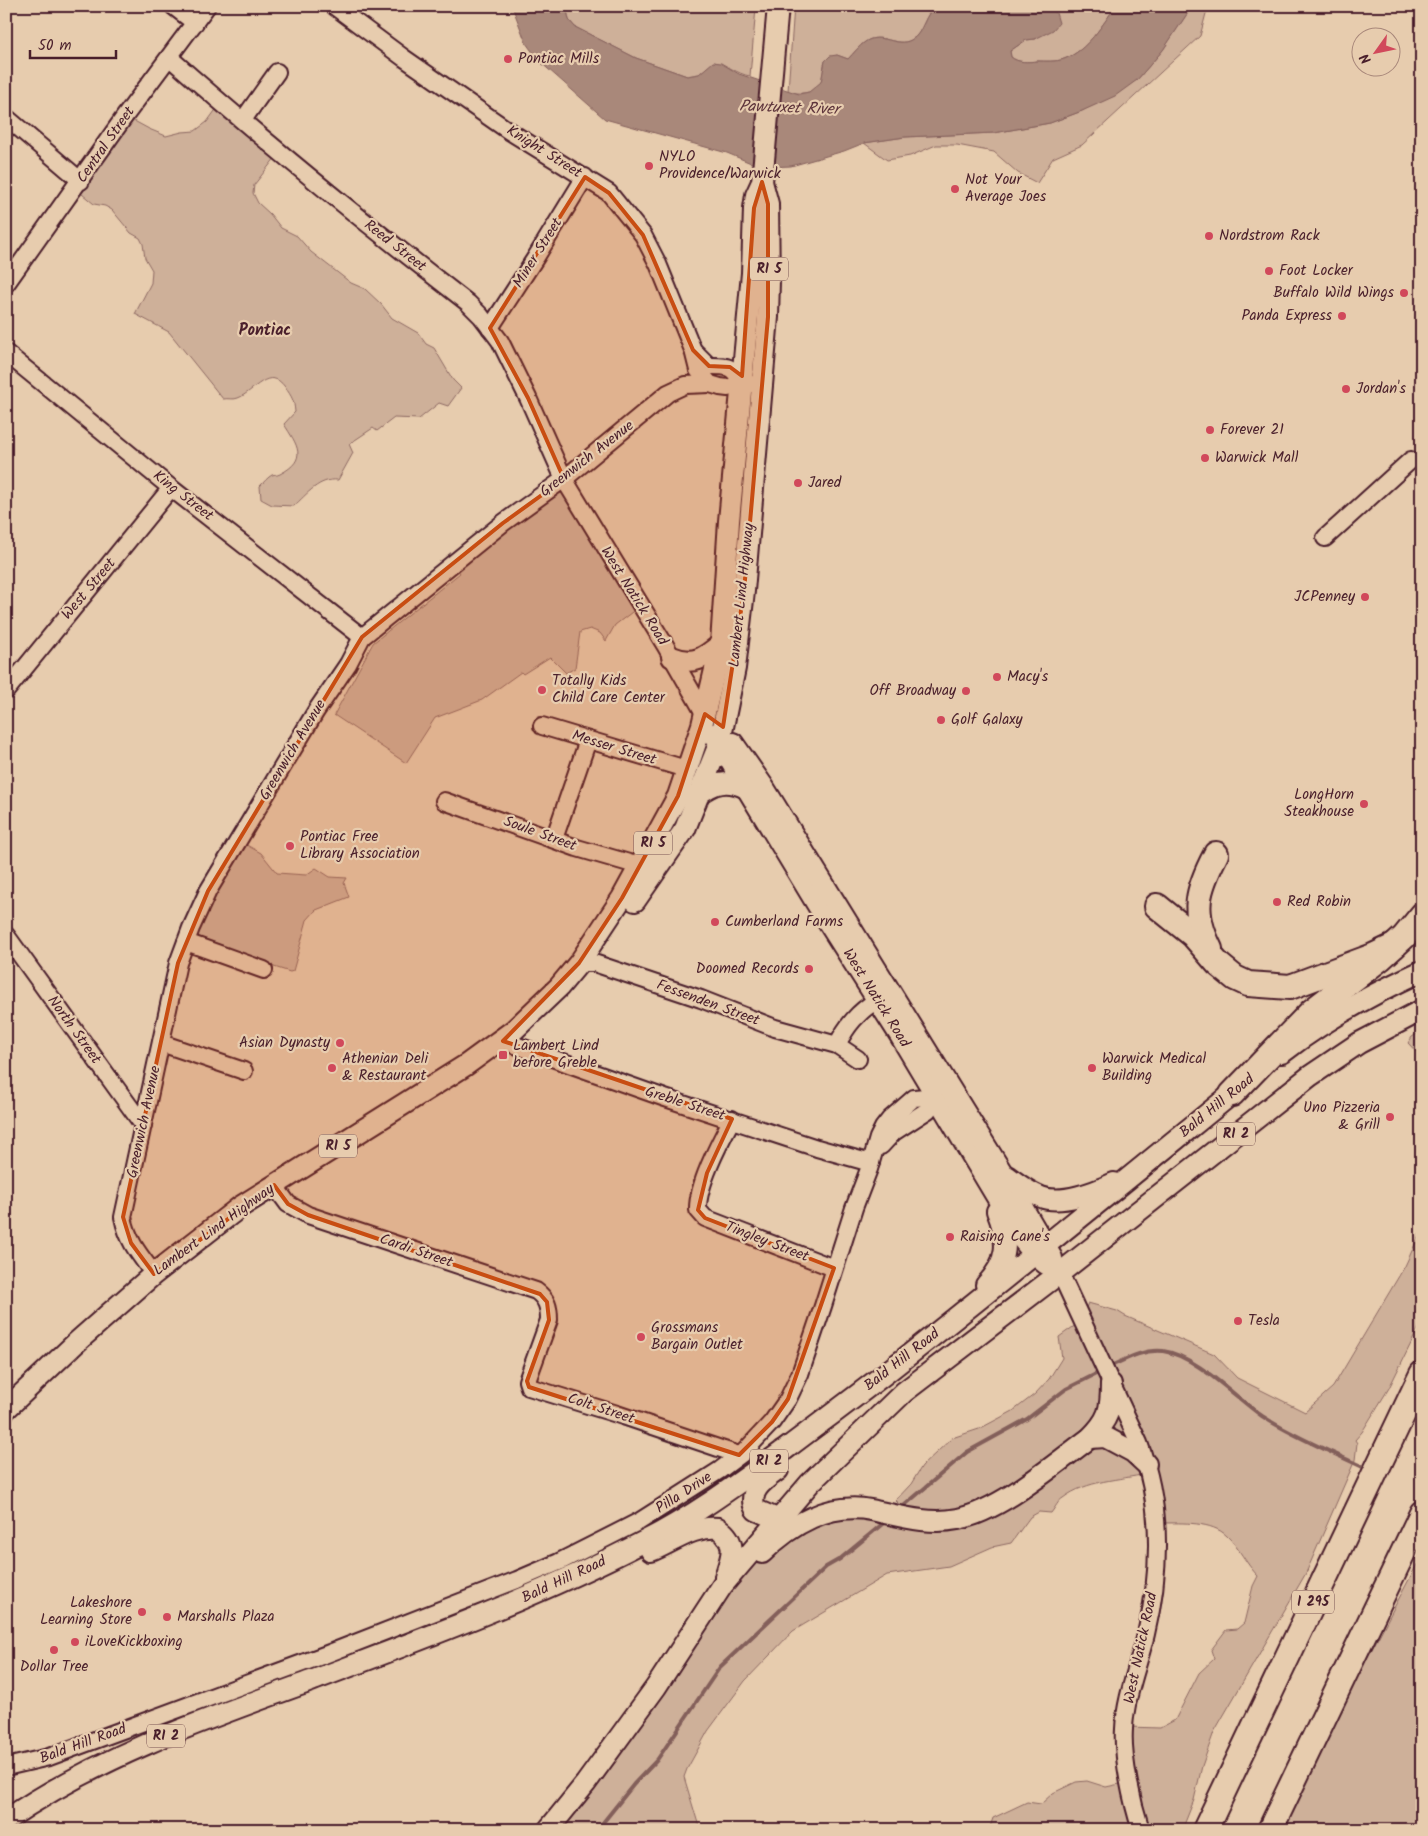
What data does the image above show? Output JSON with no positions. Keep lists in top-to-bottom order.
{
  "streets": {
    "highway": ["I 295"],
    "main road": [
      "RI 5",
      "Lambert Lind Highway",
      "West Natick Road",
      "Bald Hill Road",
      "RI 2"
    ],
    "street": [
      "Central Street",
      "Knight Street",
      "Reed Street",
      "Miner Street",
      "Greenwich Avenue",
      "King Street",
      "West Street",
      "Messer Street",
      "Soule Street",
      "Fessenden Street",
      "North Street",
      "Greble Street",
      "Tingley Street",
      "Cardi Street",
      "Colt Street",
      "Pilla Drive"
    ]
  },
  "crossings": [
    ["Central Street", "Reed Street"],
    ["Knight Street", "Miner Street"],
    ["Knight Street", "Greenwich Avenue"],
    ["Knight Street", "Lambert Lind Highway"],
    ["Reed Street", "Miner Street"],
    ["Reed Street", "Greenwich Avenue"],
    ["Reed Street", "West Natick Road"],
    ["Greenwich Avenue", "King Street"],
    ["Greenwich Avenue", "Lambert Lind Highway"],
    ["Greenwich Avenue", "West Natick Road"],
    ["Greenwich Avenue", "North Street"],
    ["King Street", "West Street"],
    ["Lambert Lind Highway", "West Natick Road"],
    ["Lambert Lind Highway", "Messer Street"],
    ["Lambert Lind Highway", "Fessenden Street"],
    ["Lambert Lind Highway", "Greble Street"],
    ["Lambert Lind Highway", "Cardi Street"],
    ["West Natick Road", "Bald Hill Road"],
    ["West Natick Road", "Pilla Drive"],
    ["Greble Street", "Tingley Street"],
    ["Greble Street", "Pilla Drive"],
    ["Bald Hill Road", "RI 2"],
    ["Bald Hill Road", "Pilla Drive"],
    ["RI 2", "Pilla Drive"],
    ["Tingley Street", "Pilla Drive"],
    ["Cardi Street", "Colt Street"],
    ["Colt Street", "Pilla Drive"]
  ],
  "districts": ["Pontiac"],
  "water": ["Pawtuxet River"],
  "places": {
    "other": [
      "Pontiac Mills",
      "NYLO Providence/Warwick",
      "Not Your Average Joes",
      "Nordstrom Rack",
      "Foot Locker",
      "Buffalo Wild Wings",
      "Panda Express",
      "Jordan's",
      "Forever 21",
      "Warwick Mall",
      "Jared",
      "JCPenney",
      "Macy's",
      "Totally Kids Child Care Center",
      "Off Broadway",
      "Golf Galaxy",
      "LongHorn Steakhouse",
      "Pontiac Free Library Association",
      "Red Robin",
      "Cumberland Farms",
      "Doomed Records",
      "Asian Dynasty",
      "Athenian Deli & Restaurant",
      "Warwick Medical Building",
      "Uno Pizzeria & Grill",
      "Raising Cane's",
      "Tesla",
      "Grossmans Bargain Outlet",
      "Lakeshore Learning Store",
      "Marshalls Plaza",
      "iLoveKickboxing",
      "Dollar Tree"
    ],
    "transit": ["Lambert Lind before Greble"]
  },
  "scale_bar": "50 m",
  "north": "bottom left"
}
